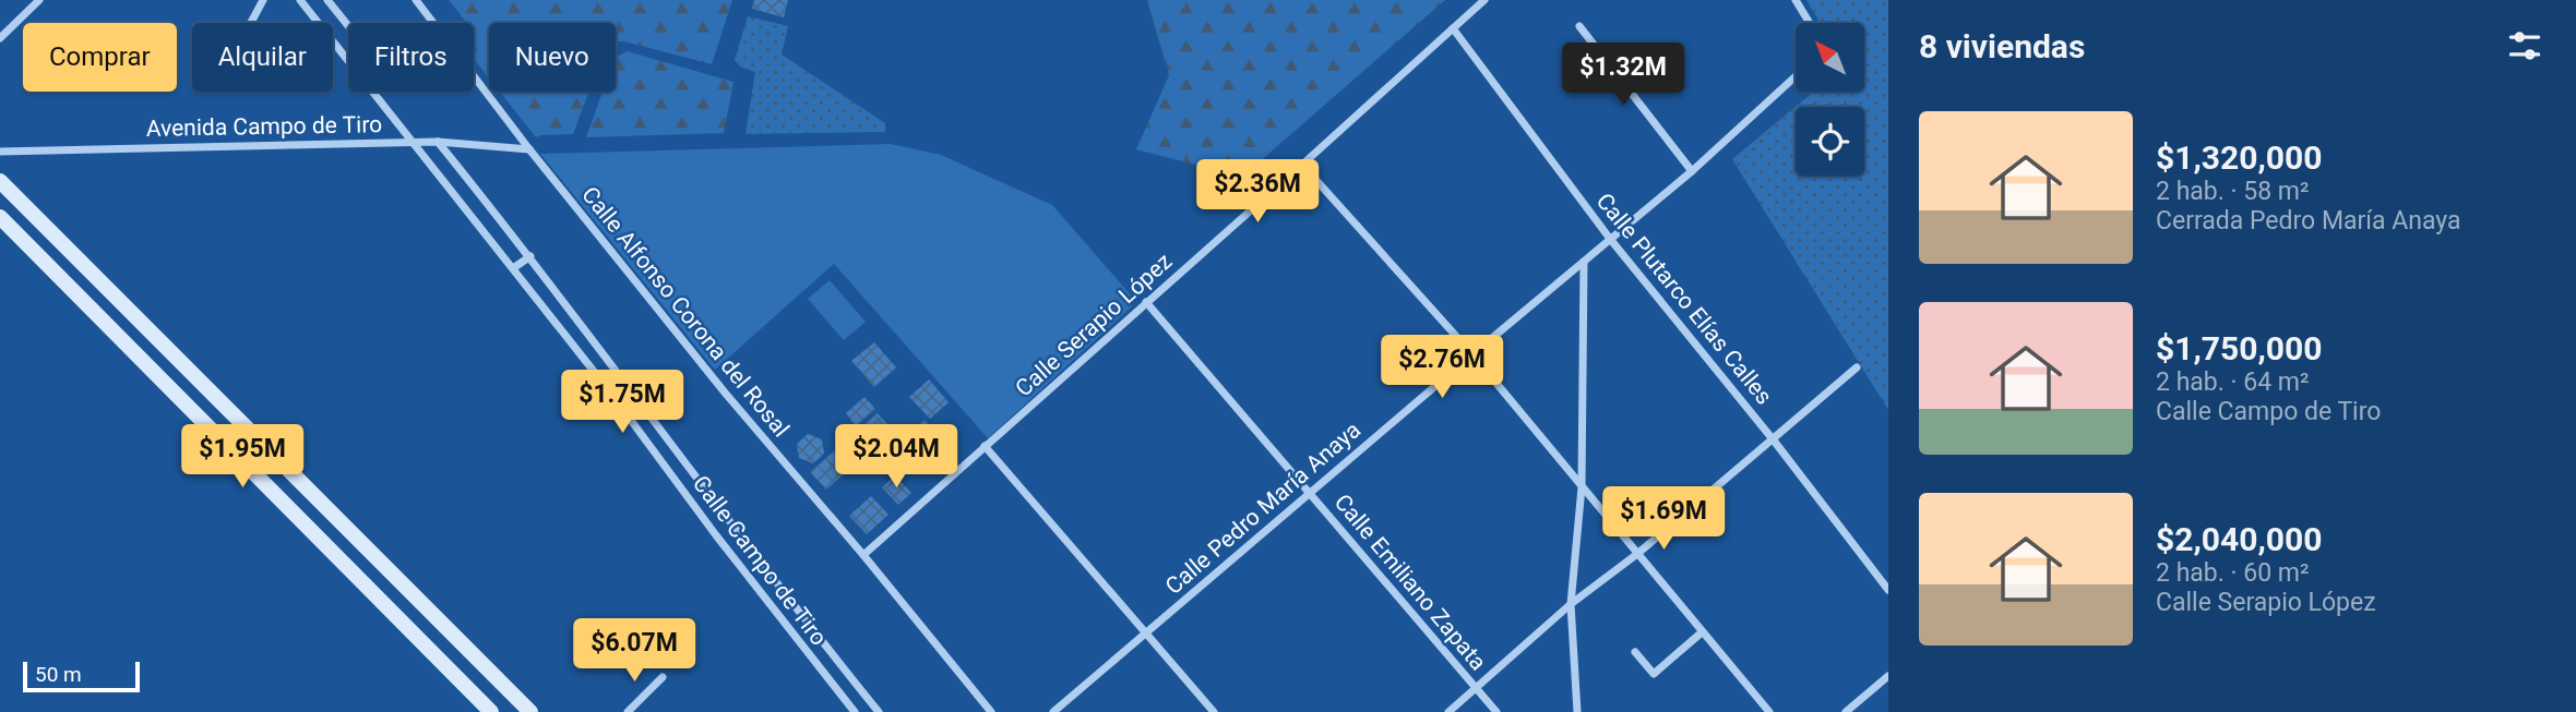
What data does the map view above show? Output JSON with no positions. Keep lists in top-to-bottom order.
{
  "streets": {
    "street": [
      "Avenida Campo de Tiro",
      "Calle Plutarco Elías Calles",
      "Calle Alfonso Corona del Rosal",
      "Calle Serapio López",
      "Calle Pedro María Anaya",
      "Calle Campo de Tiro",
      "Calle Emiliano Zapata"
    ]
  },
  "crossings": [
    ["Avenida Campo de Tiro", "Calle Alfonso Corona del Rosal"],
    ["Avenida Campo de Tiro", "Calle Campo de Tiro"],
    ["Calle Plutarco Elías Calles", "Calle Serapio López"],
    ["Calle Plutarco Elías Calles", "Calle Pedro María Anaya"],
    ["Calle Alfonso Corona del Rosal", "Calle Serapio López"],
    ["Calle Serapio López", "Calle Emiliano Zapata"],
    ["Calle Pedro María Anaya", "Calle Emiliano Zapata"]
  ],
  "scale_bar": "50 m",
  "north": "top left",
  "page": {
    "heading": "8 viviendas",
    "chip": [
      "Comprar",
      "Alquilar",
      "Filtros",
      "Nuevo"
    ],
    "price": [
      "$1.32M",
      "$2.36M",
      "$2.76M",
      "$1.75M",
      "$1.95M",
      "$2.04M",
      "$1.69M",
      "$6.07M"
    ],
    "list": [
      {
        "name": "$1,320,000",
        "note": "2 hab. · 58 m² · Cerrada Pedro María Anaya"
      },
      {
        "name": "$1,750,000",
        "note": "2 hab. · 64 m² · Calle Campo de Tiro"
      },
      {
        "name": "$2,040,000",
        "note": "2 hab. · 60 m² · Calle Serapio López"
      }
    ],
    "scale": "50 m"
  }
}
